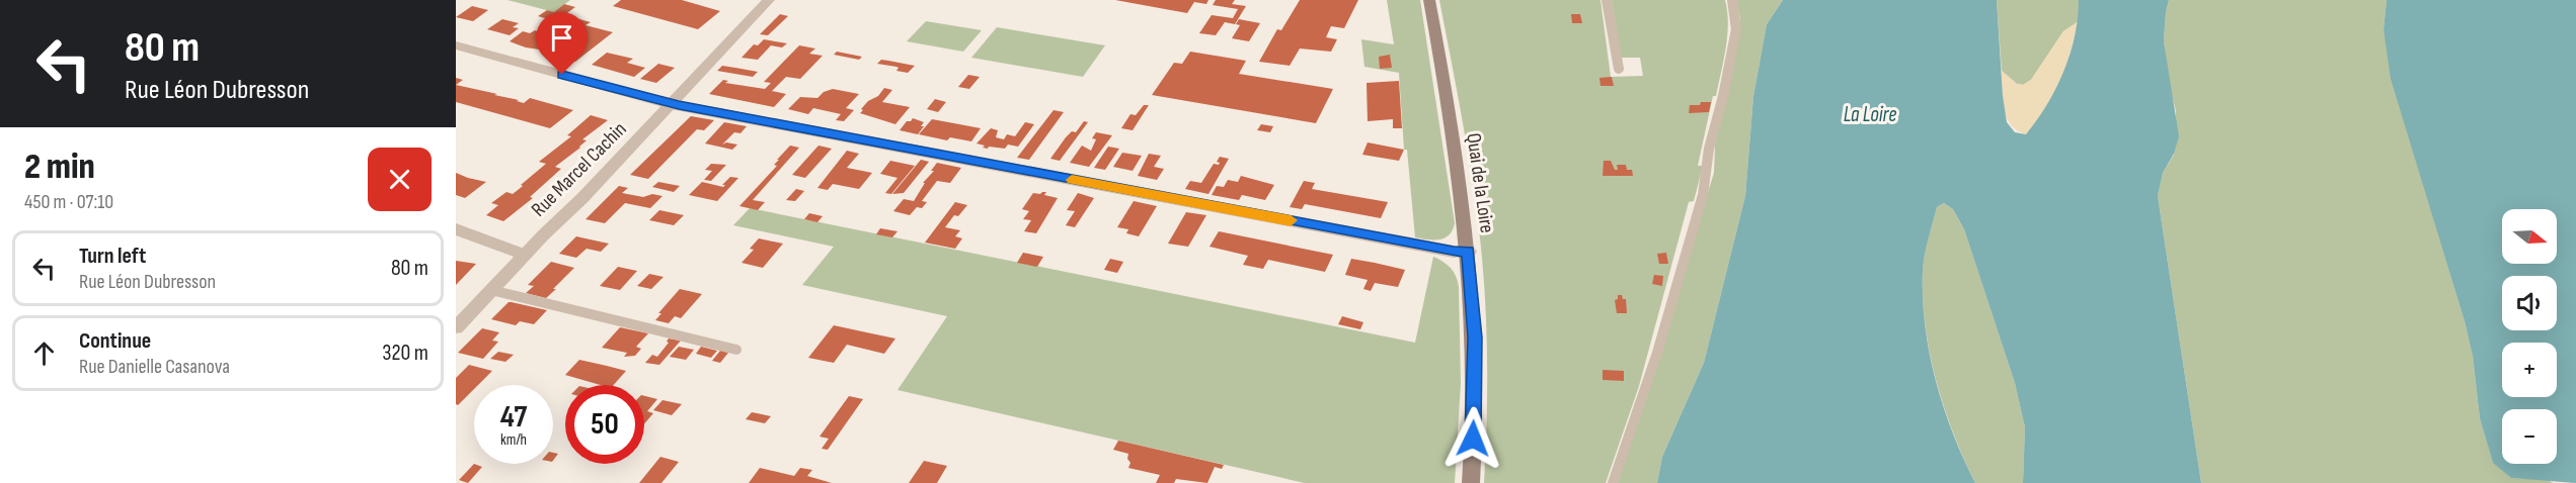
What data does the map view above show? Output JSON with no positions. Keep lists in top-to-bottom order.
{
  "streets": {
    "main road": ["Quai de la Loire"],
    "street": ["Rue Marcel Cachin"]
  },
  "water": ["La Loire"],
  "north": "right",
  "page": {
    "turn": ["80 m", "Rue Léon Dubresson"],
    "heading": ["2 min", "450 m · 07:10"],
    "map_buttons": ["+", "−"],
    "list": [
      {
        "name": "Turn left",
        "note": "Rue Léon Dubresson",
        "value": "80 m"
      },
      {
        "name": "Continue",
        "note": "Rue Danielle Casanova",
        "value": "320 m"
      }
    ],
    "speed": "47 km/h",
    "limit": "50"
  }
}
